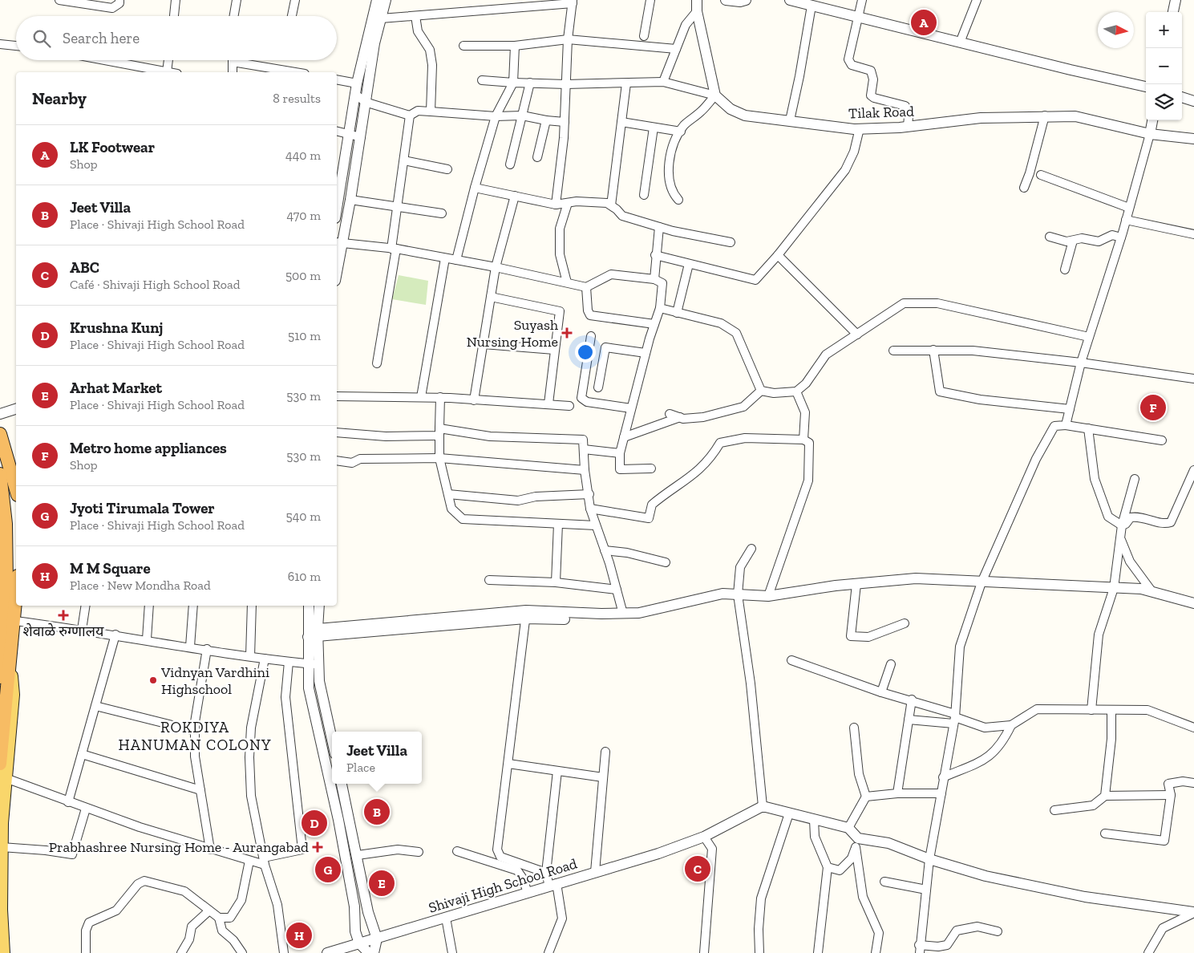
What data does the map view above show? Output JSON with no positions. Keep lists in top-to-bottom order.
{
  "streets": {
    "street": ["Tilak Road", "Shivaji High School Road"]
  },
  "districts": ["ROKDIYA HANUMAN COLONY"],
  "places": {
    "health": ["Suyash Nursing Home", "शेवाळे रुग्णालय", "Prabhashree Nursing Home - Aurangabad"],
    "other": ["Vidnyan Vardhini Highschool"]
  },
  "north": "right",
  "page": {
    "pins": [
      "A",
      "F",
      "B",
      "D",
      "C",
      "G",
      "E",
      "H"
    ],
    "map_buttons": ["+", "−"],
    "search": "Search here",
    "heading": ["Nearby", "8 results"],
    "list": [
      {
        "mark": "A",
        "name": "LK Footwear",
        "note": "Shop",
        "value": "440 m"
      },
      {
        "mark": "B",
        "name": "Jeet Villa",
        "note": "Place · Shivaji High School Road",
        "value": "470 m"
      },
      {
        "mark": "C",
        "name": "ABC",
        "note": "Café · Shivaji High School Road",
        "value": "500 m"
      },
      {
        "mark": "D",
        "name": "Krushna Kunj",
        "note": "Place · Shivaji High School Road",
        "value": "510 m"
      },
      {
        "mark": "E",
        "name": "Arhat Market",
        "note": "Place · Shivaji High School Road",
        "value": "530 m"
      },
      {
        "mark": "F",
        "name": "Metro home appliances",
        "note": "Shop",
        "value": "530 m"
      },
      {
        "mark": "G",
        "name": "Jyoti Tirumala Tower",
        "note": "Place · Shivaji High School Road",
        "value": "540 m"
      },
      {
        "mark": "H",
        "name": "M M Square",
        "note": "Place · New Mondha Road",
        "value": "610 m"
      }
    ],
    "popup": ["Jeet Villa", "Place"]
  }
}
